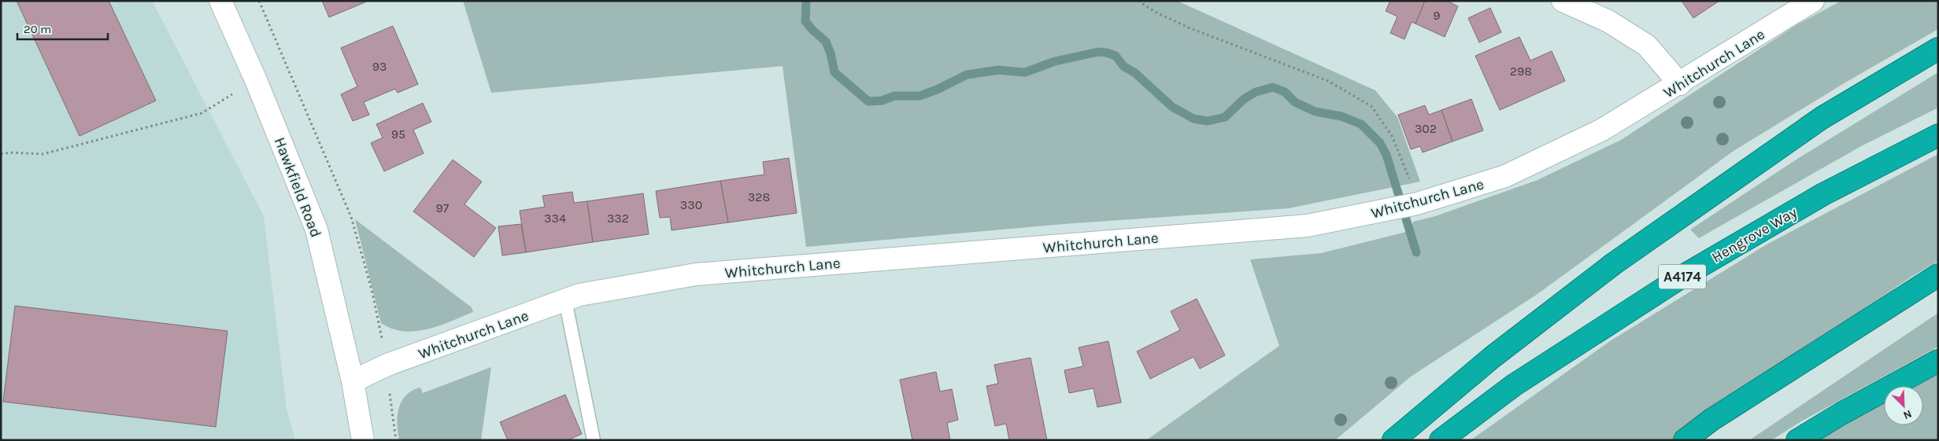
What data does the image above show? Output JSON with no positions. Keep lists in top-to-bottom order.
{
  "streets": {
    "highway": ["Hengrove Way", "A4174"],
    "street": ["Whitchurch Lane", "Hawkfield Road"]
  },
  "crossings": [
    ["Whitchurch Lane", "Hawkfield Road"]
  ],
  "house_numbers": [
    "9",
    "93",
    "298",
    "302",
    "95",
    "328",
    "330",
    "97",
    "334",
    "332"
  ],
  "scale_bar": "20 m",
  "north": "bottom right"
}
